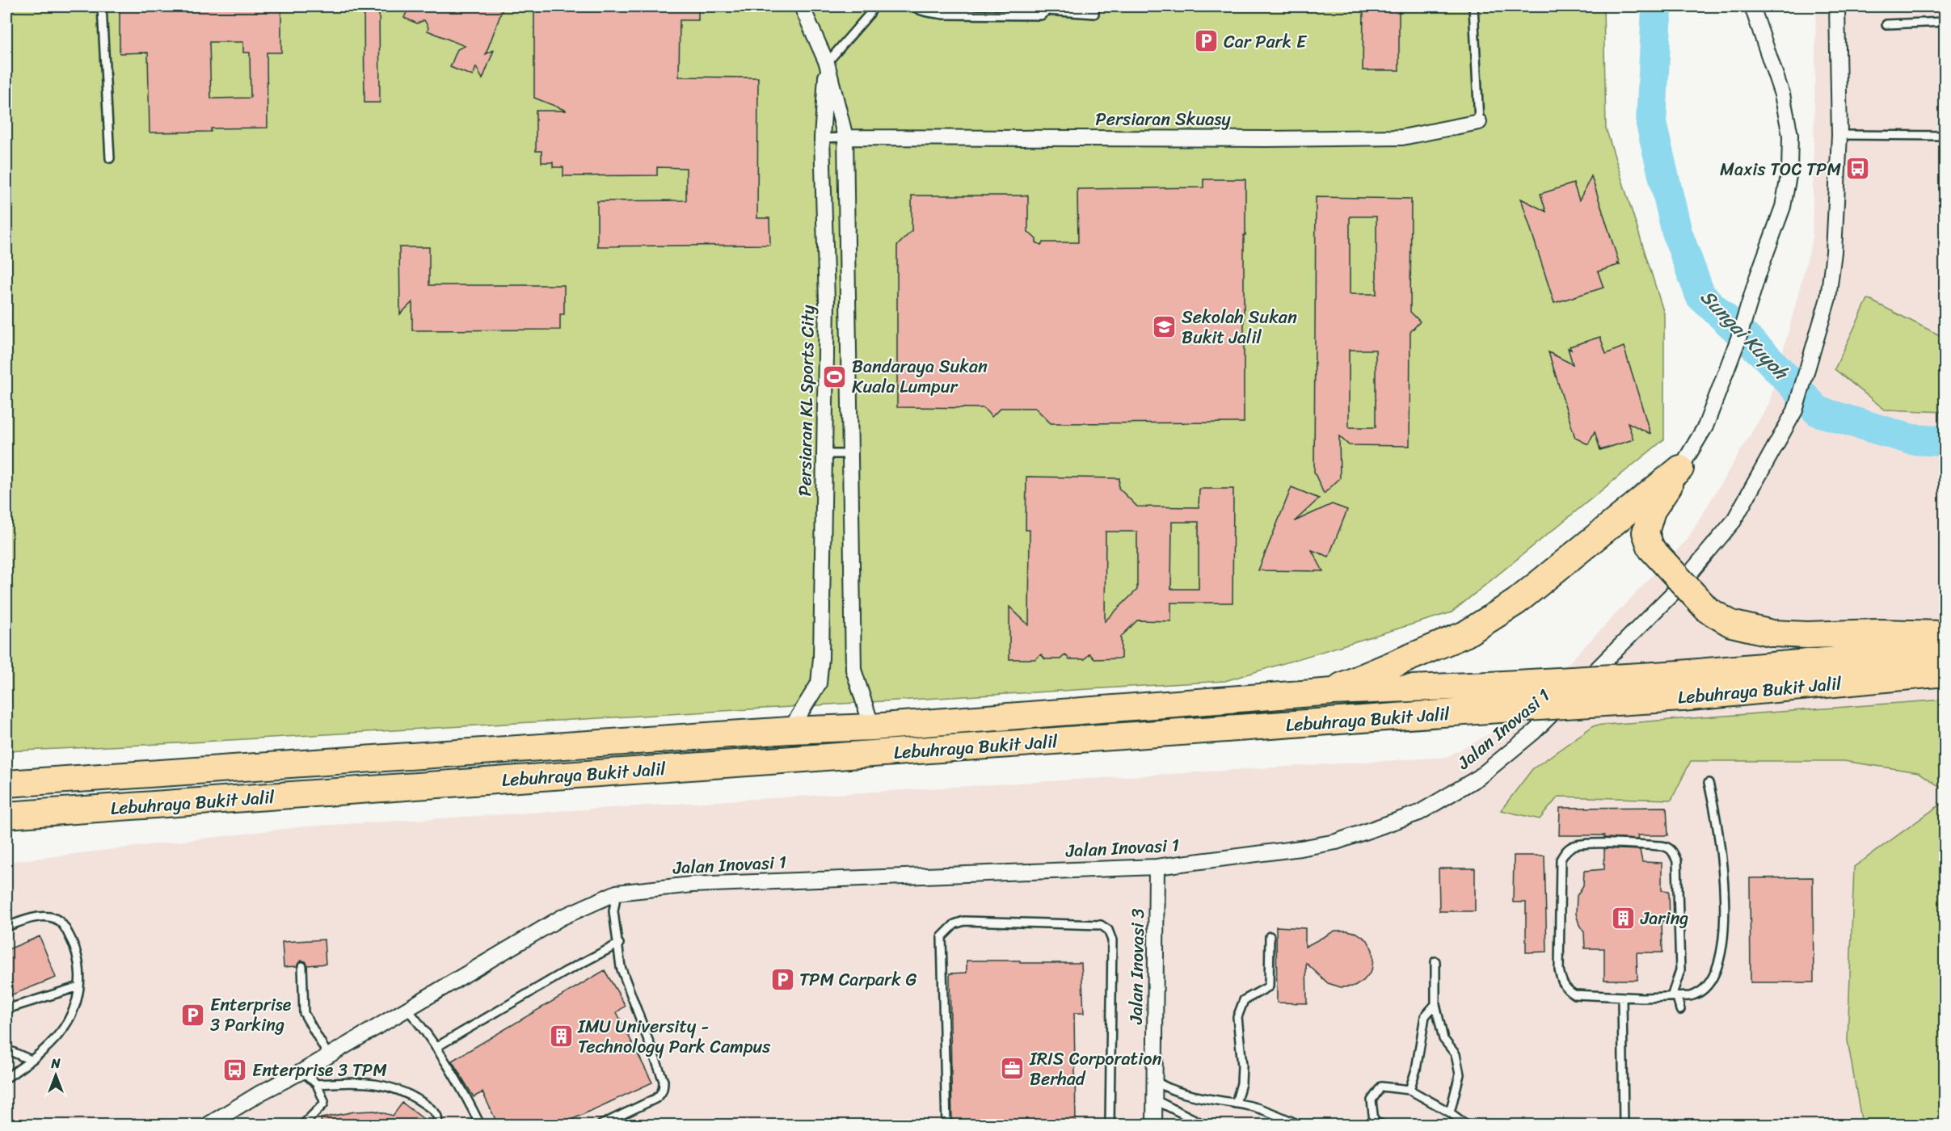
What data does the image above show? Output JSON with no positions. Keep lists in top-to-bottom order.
{
  "streets": {
    "highway": ["Lebuhraya Bukit Jalil"],
    "street": [
      "Persiaran Skuasy",
      "Persiaran KL Sports City",
      "Jalan Inovasi 1",
      "Jalan Inovasi 3"
    ]
  },
  "crossings": [
    ["Persiaran Skuasy", "Persiaran KL Sports City"],
    ["Persiaran KL Sports City", "Lebuhraya Bukit Jalil"],
    ["Jalan Inovasi 1", "Jalan Inovasi 3"]
  ],
  "water": ["Sungai Kuyoh"],
  "places": {
    "parking": ["Car Park E", "TPM Carpark G", "Enterprise 3 Parking"],
    "bus stop": ["Maxis TOC TPM", "Enterprise 3 TPM"],
    "school or university": ["Sekolah Sukan Bukit Jalil"],
    "sports": ["Bandaraya Sukan Kuala Lumpur"],
    "building": ["Jaring", "IMU University - Technology Park Campus"],
    "office": ["IRIS Corporation Berhad"]
  },
  "north": "top"
}
